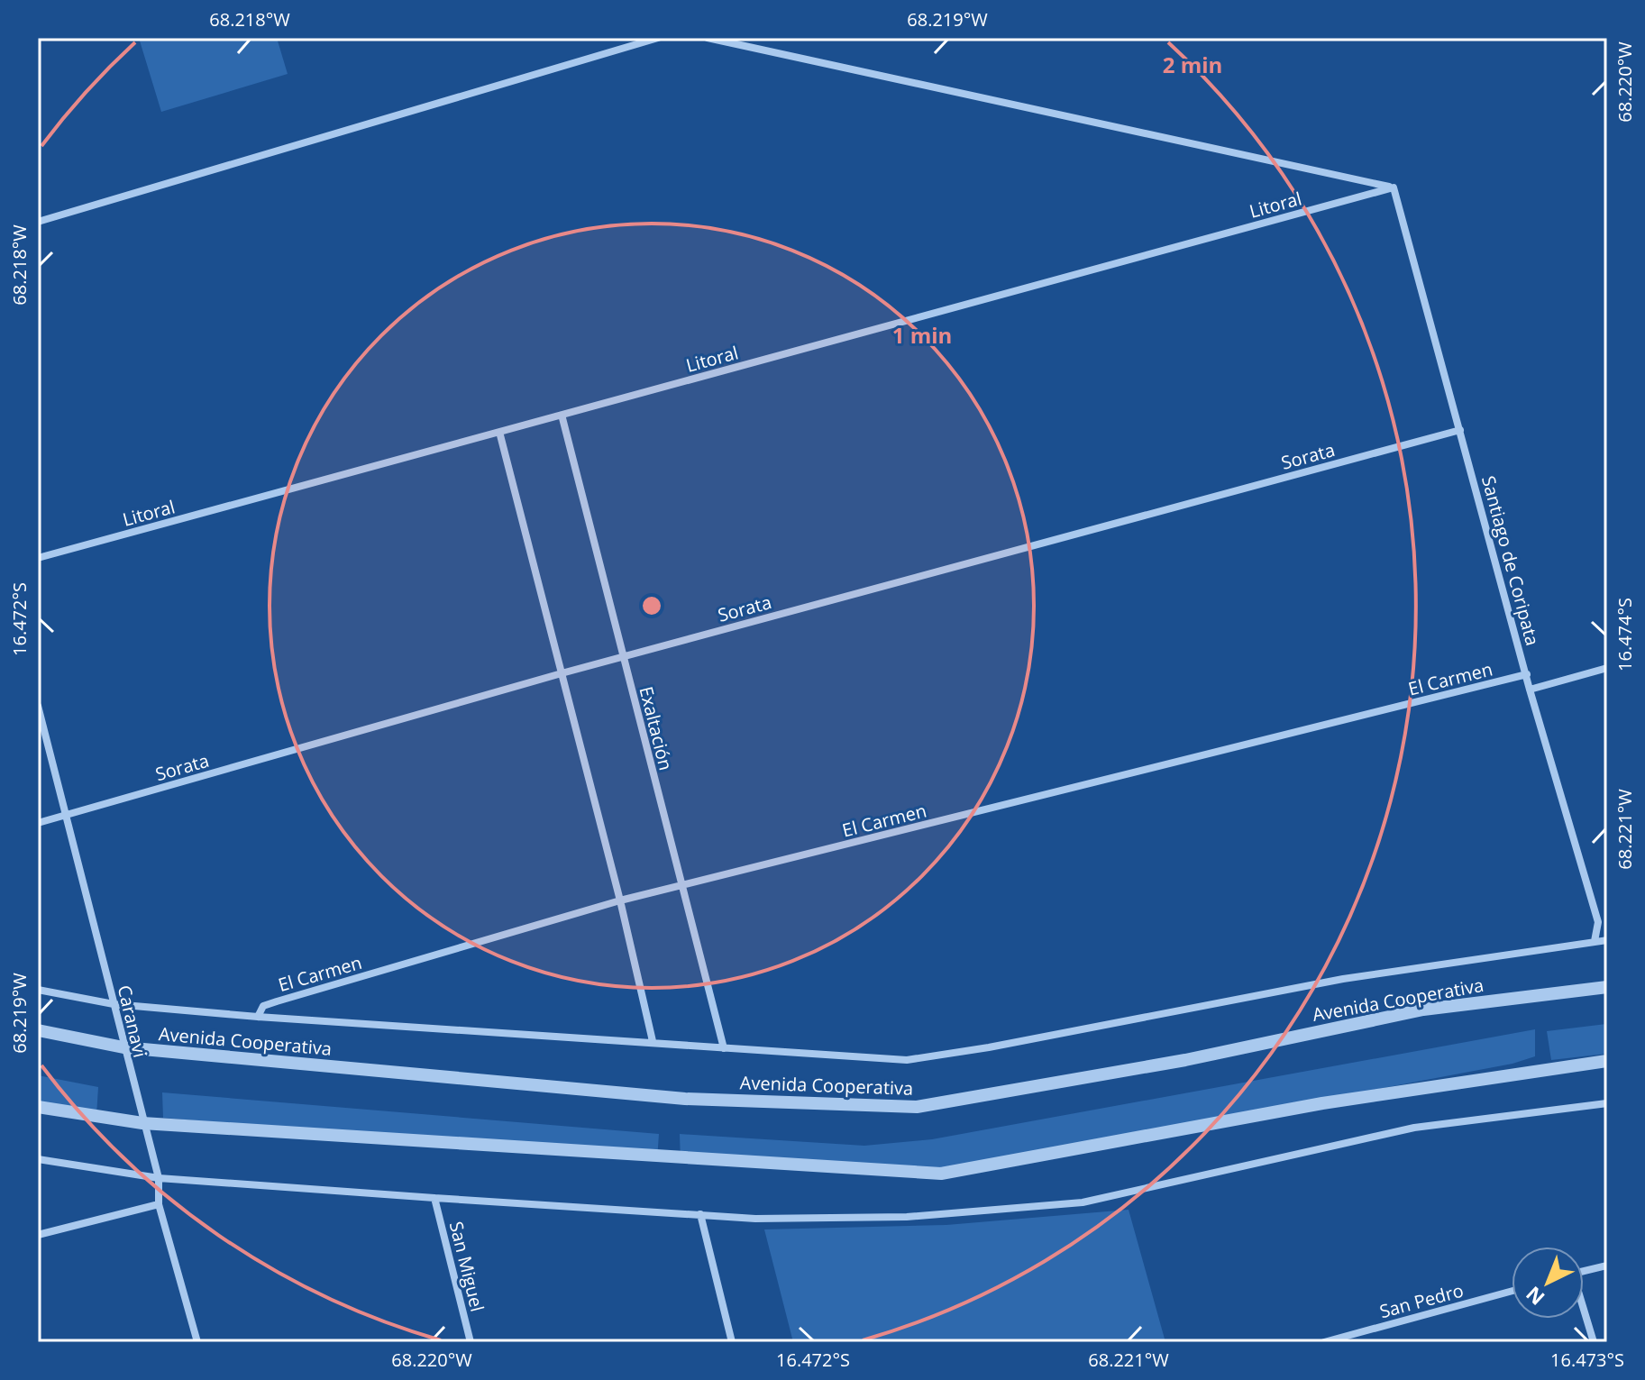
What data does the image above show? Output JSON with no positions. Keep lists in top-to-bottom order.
{
  "streets": {
    "street": [
      "Litoral",
      "Sorata",
      "Santiago de Coripata",
      "El Carmen",
      "Exaltación",
      "Avenida Cooperativa",
      "Caranavi",
      "San Miguel",
      "San Pedro"
    ]
  },
  "crossings": [
    ["Litoral", "Santiago de Coripata"],
    ["Litoral", "Exaltación"],
    ["Sorata", "Santiago de Coripata"],
    ["Sorata", "Exaltación"],
    ["Sorata", "Caranavi"],
    ["Santiago de Coripata", "El Carmen"],
    ["El Carmen", "Exaltación"],
    ["Avenida Cooperativa", "Caranavi"]
  ],
  "north": "bottom left",
  "coordinates": [
    "68.218°W",
    "68.219°W",
    "68.220°W",
    "16.472°S",
    "16.474°S",
    "68.221°W",
    "16.473°S"
  ],
  "rings": ["2 min", "1 min"]
}
